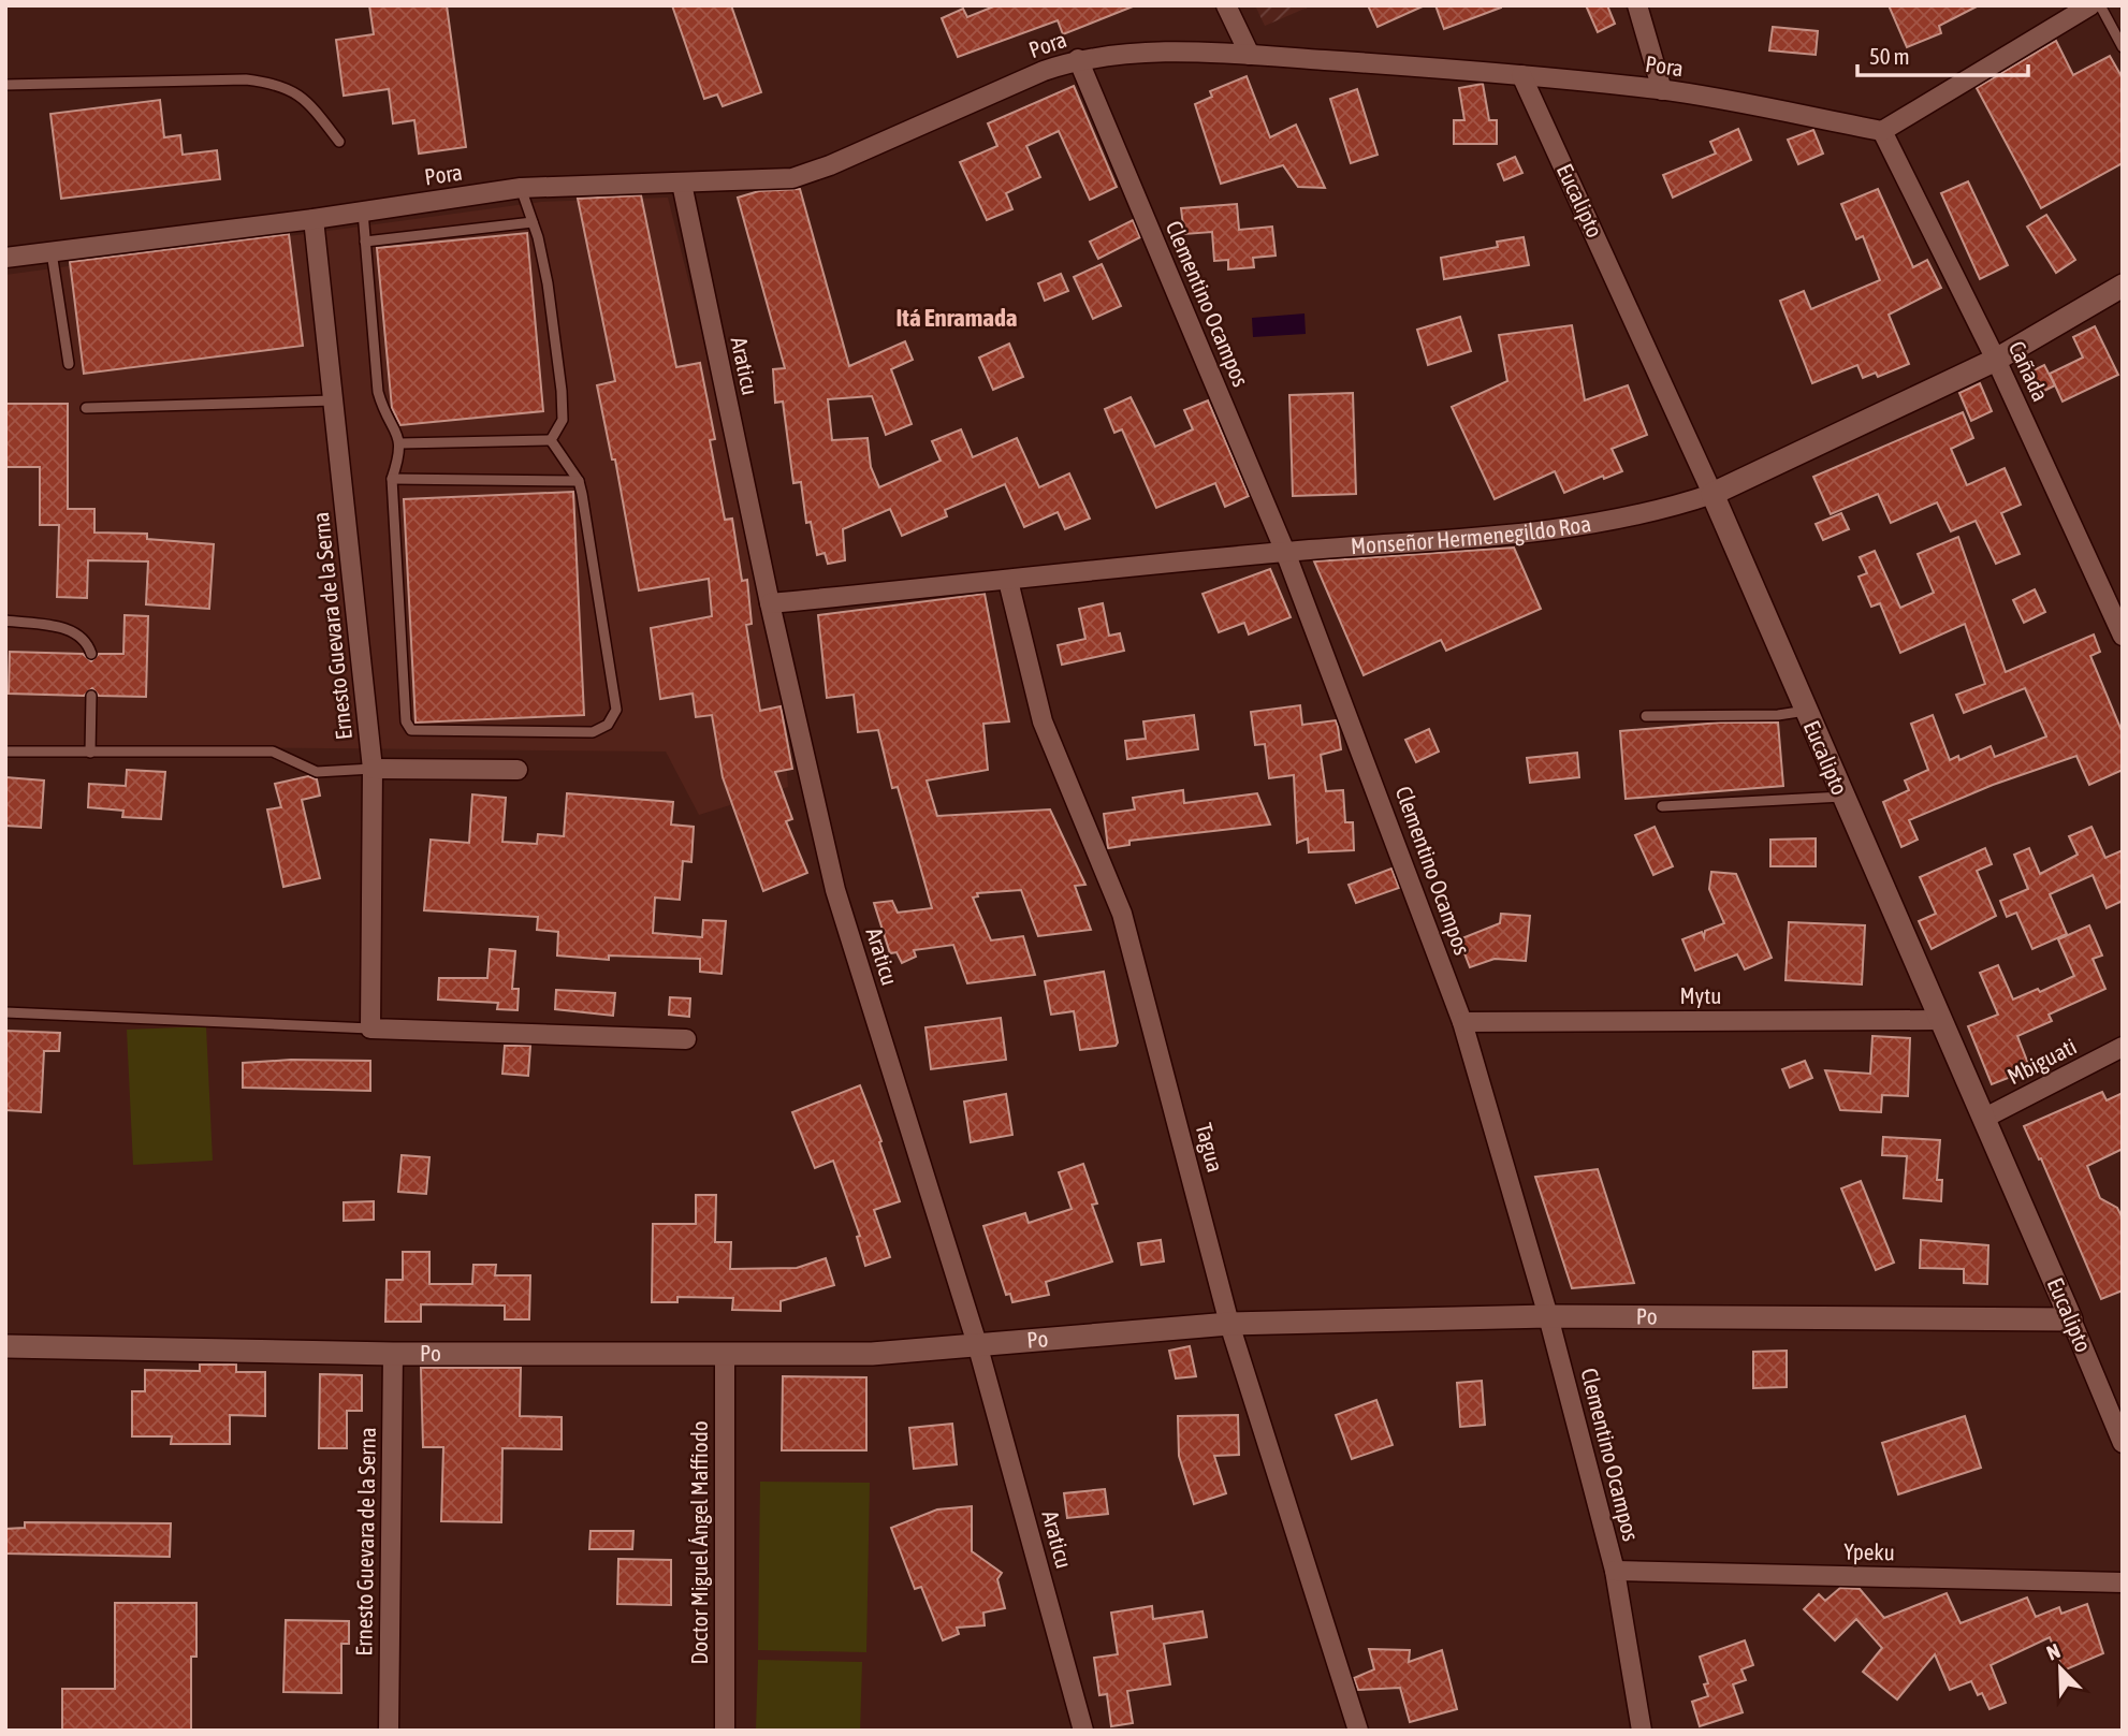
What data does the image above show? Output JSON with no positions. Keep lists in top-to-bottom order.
{
  "streets": {
    "street": [
      "Pora",
      "Eucalipto",
      "Clementino Ocampos",
      "Araticu",
      "Cañada",
      "Monseñor Hermenegildo Roa",
      "Ernesto Guevara de la Serna",
      "Mytu",
      "Mbiguati",
      "Tagua",
      "Po",
      "Doctor Miguel Ángel Maffiodo",
      "Ypeku"
    ]
  },
  "crossings": [
    ["Pora", "Eucalipto"],
    ["Pora", "Clementino Ocampos"],
    ["Pora", "Araticu"],
    ["Pora", "Cañada"],
    ["Pora", "Ernesto Guevara de la Serna"],
    ["Eucalipto", "Monseñor Hermenegildo Roa"],
    ["Eucalipto", "Mytu"],
    ["Eucalipto", "Mbiguati"],
    ["Eucalipto", "Po"],
    ["Clementino Ocampos", "Monseñor Hermenegildo Roa"],
    ["Clementino Ocampos", "Mytu"],
    ["Clementino Ocampos", "Po"],
    ["Clementino Ocampos", "Ypeku"],
    ["Araticu", "Monseñor Hermenegildo Roa"],
    ["Araticu", "Po"],
    ["Cañada", "Monseñor Hermenegildo Roa"],
    ["Monseñor Hermenegildo Roa", "Tagua"],
    ["Ernesto Guevara de la Serna", "Po"],
    ["Tagua", "Po"],
    ["Po", "Doctor Miguel Ángel Maffiodo"]
  ],
  "districts": ["Itá Enramada"],
  "scale_bar": "50 m",
  "north": "top left"
}
